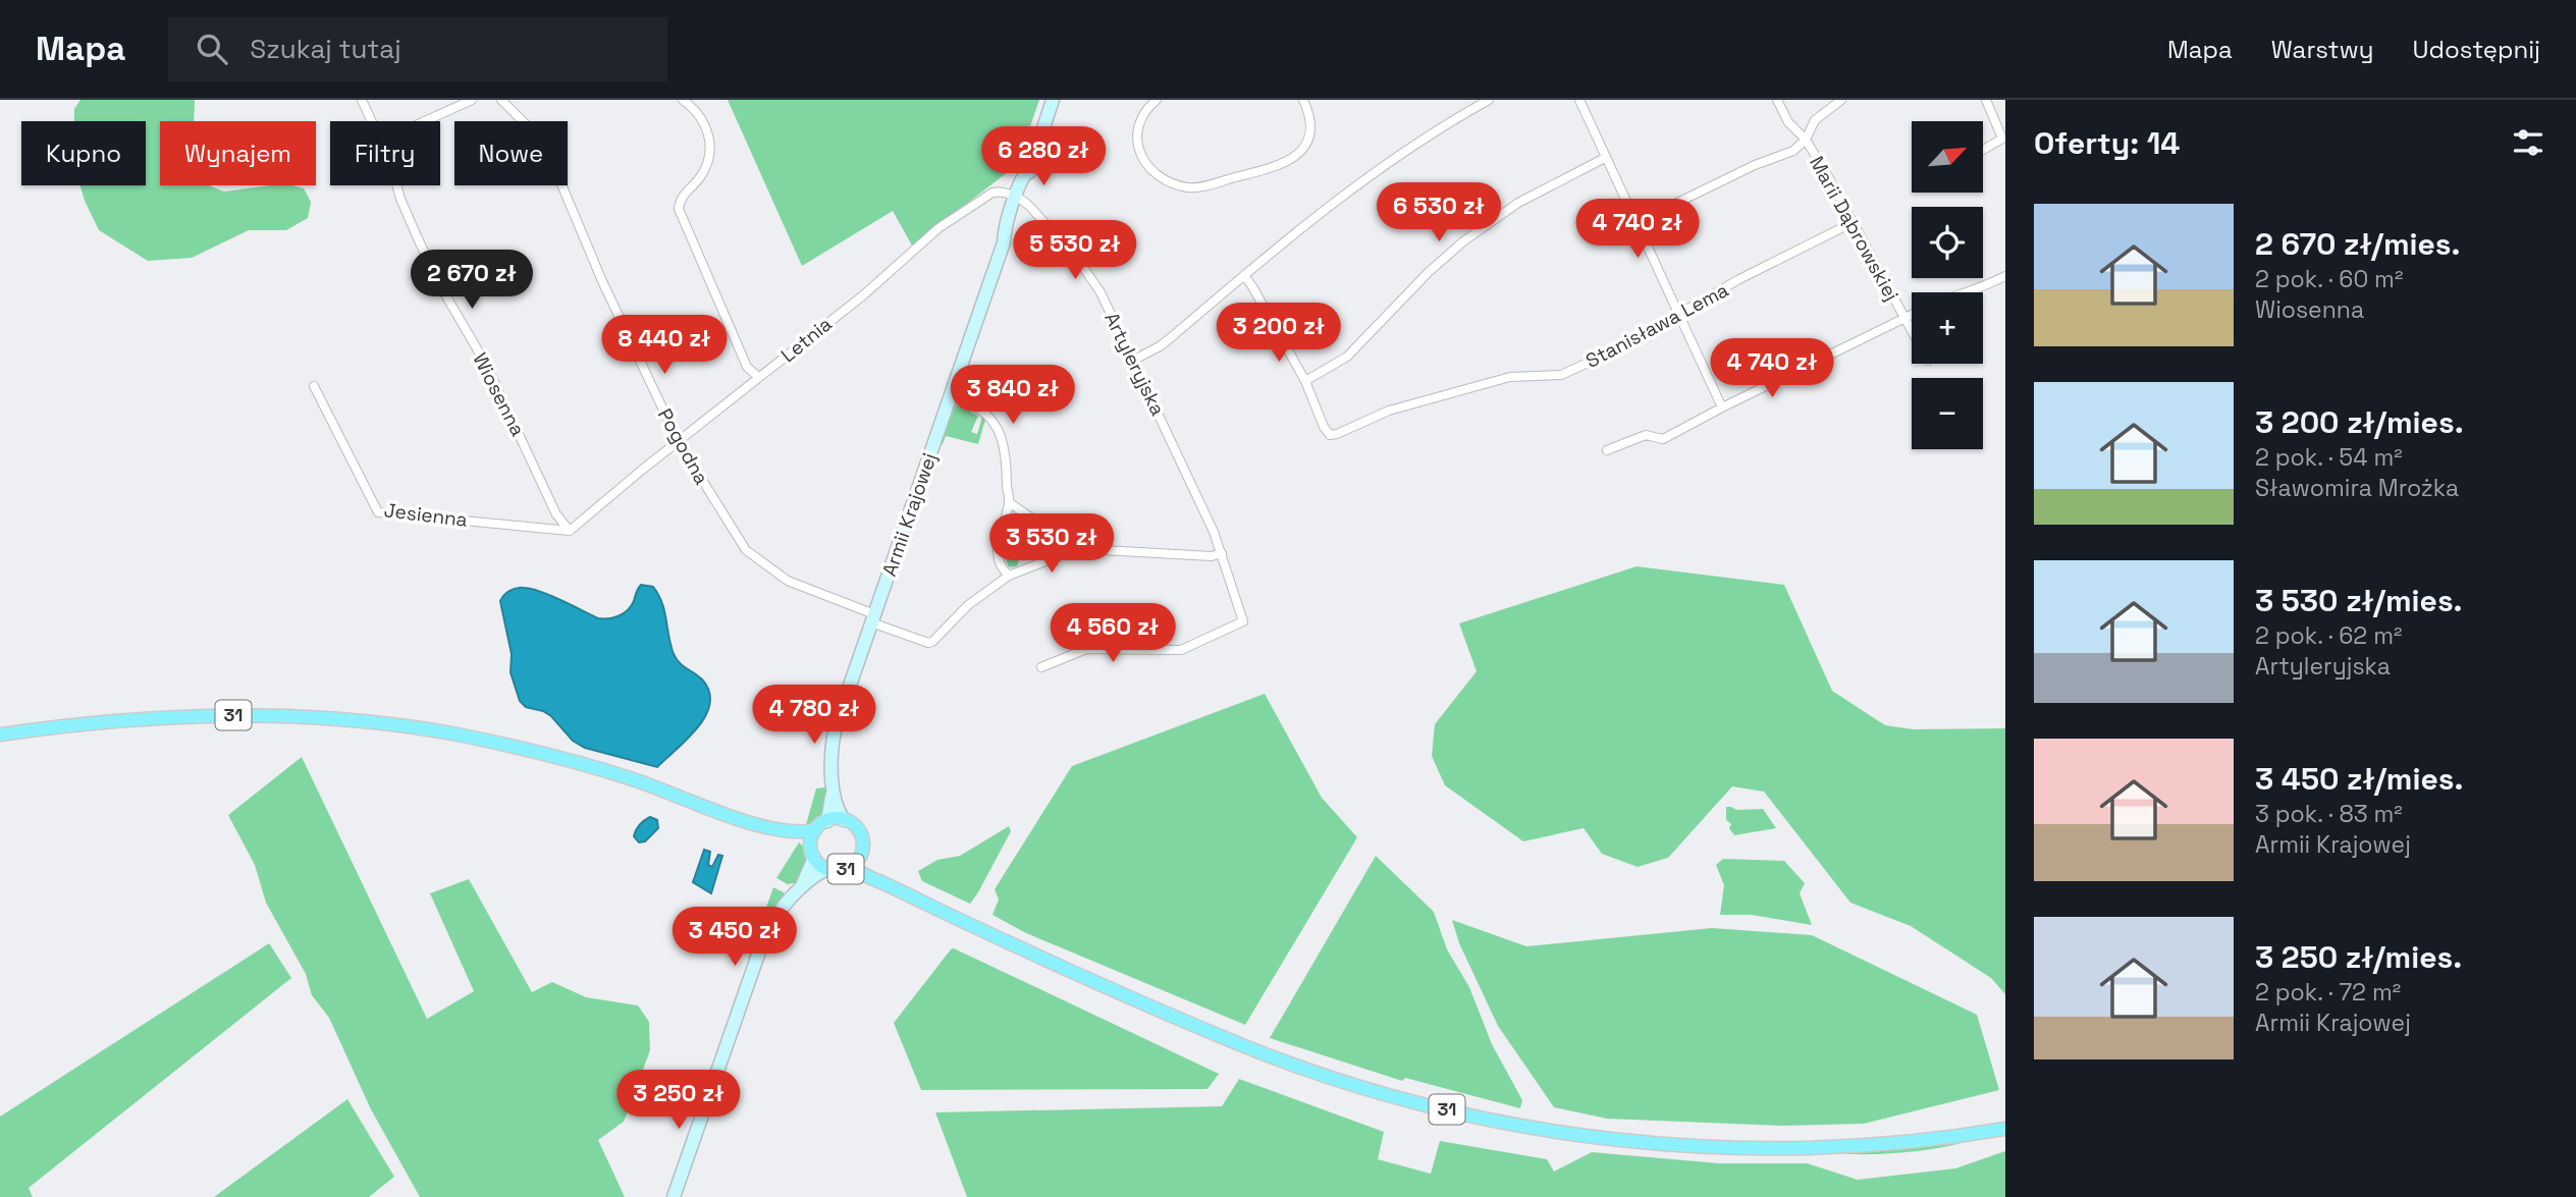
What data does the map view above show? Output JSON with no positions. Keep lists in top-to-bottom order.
{
  "streets": {
    "main road": ["31"],
    "street": [
      "Marii Dąbrowskiej",
      "Stanisława Lema",
      "Letnia",
      "Artyleryjska",
      "Wiosenna",
      "Pogodna",
      "Jesienna",
      "Armii Krajowej"
    ]
  },
  "crossings": [
    ["Marii Dąbrowskiej", "Stanisława Lema"],
    ["Letnia", "Artyleryjska"],
    ["Letnia", "Wiosenna"],
    ["Letnia", "Pogodna"],
    ["Letnia", "Jesienna"],
    ["Letnia", "Armii Krajowej"],
    ["Artyleryjska", "Armii Krajowej"],
    ["Wiosenna", "Jesienna"],
    ["Pogodna", "Armii Krajowej"],
    ["Armii Krajowej", "31"]
  ],
  "north": "top right",
  "page": {
    "header": "Mapa",
    "search": "Szukaj tutaj",
    "nav": ["Mapa", "Warstwy", "Udostępnij"],
    "heading": "Oferty: 14",
    "map_buttons": ["+", "−"],
    "chip": [
      "Kupno",
      "Wynajem",
      "Filtry",
      "Nowe"
    ],
    "price": [
      "6 280 zł",
      "6 530 zł",
      "4 740 zł",
      "5 530 zł",
      "2 670 zł",
      "3 200 zł",
      "8 440 zł",
      "4 740 zł",
      "3 840 zł",
      "3 530 zł",
      "4 560 zł",
      "4 780 zł",
      "3 450 zł",
      "3 250 zł"
    ],
    "list": [
      {
        "name": "2 670 zł/mies.",
        "note": "2 pok. · 60 m² · Wiosenna"
      },
      {
        "name": "3 200 zł/mies.",
        "note": "2 pok. · 54 m² · Sławomira Mrożka"
      },
      {
        "name": "3 530 zł/mies.",
        "note": "2 pok. · 62 m² · Artyleryjska"
      },
      {
        "name": "3 450 zł/mies.",
        "note": "3 pok. · 83 m² · Armii Krajowej"
      },
      {
        "name": "3 250 zł/mies.",
        "note": "2 pok. · 72 m² · Armii Krajowej"
      }
    ]
  }
}
